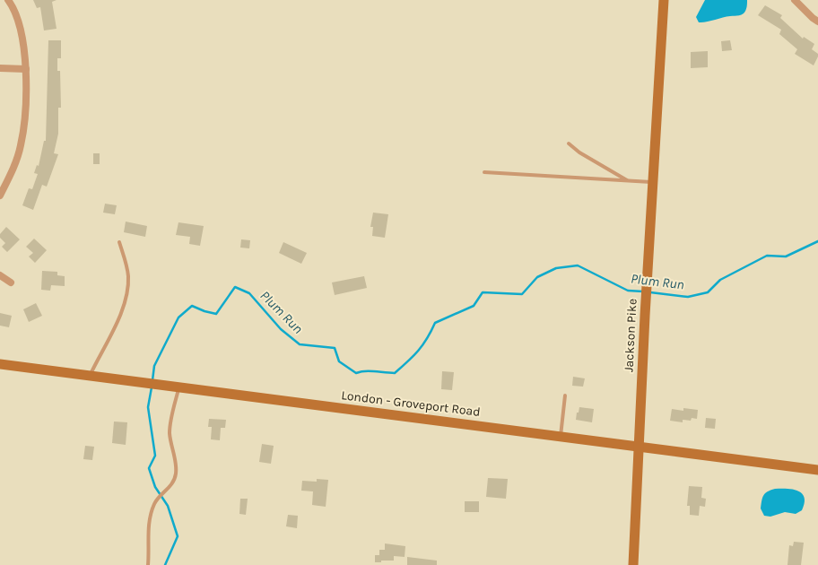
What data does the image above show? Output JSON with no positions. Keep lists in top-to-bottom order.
{
  "streets": {
    "main road": ["Jackson Pike", "London - Groveport Road"]
  },
  "crossings": [
    ["Jackson Pike", "London - Groveport Road"]
  ],
  "water": ["Plum Run"]
}
